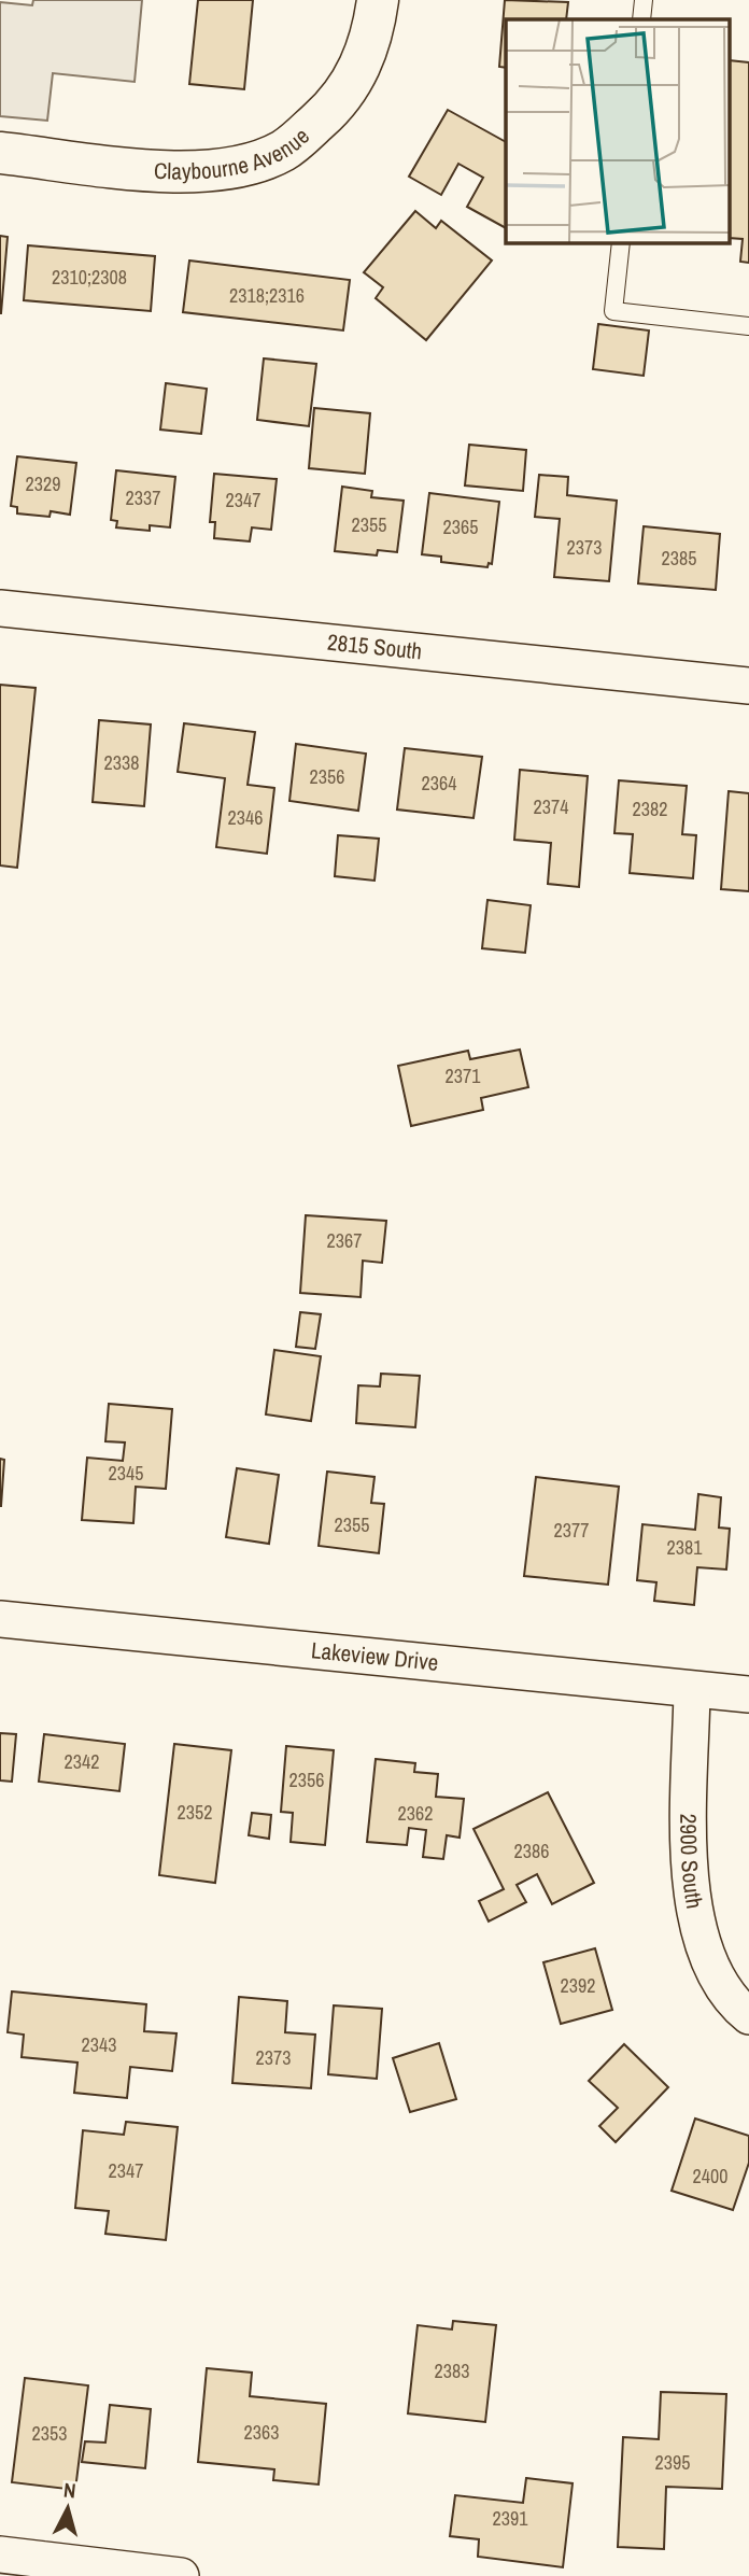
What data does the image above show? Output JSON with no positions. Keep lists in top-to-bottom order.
{
  "streets": {
    "street": [
      "Claybourne Avenue",
      "2815 South",
      "Lakeview Drive",
      "2900 South"
    ]
  },
  "crossings": [
    ["Lakeview Drive", "2900 South"]
  ],
  "house_numbers": [
    "2310;2308",
    "2318;2316",
    "2329",
    "2337",
    "2347",
    "2355",
    "2365",
    "2373",
    "2385",
    "2338",
    "2356",
    "2364",
    "2374",
    "2382",
    "2346",
    "2371",
    "2367",
    "2345",
    "2355",
    "2377",
    "2381",
    "2342",
    "2356",
    "2352",
    "2362",
    "2386",
    "2392",
    "2343",
    "2373",
    "2347",
    "2400",
    "2383",
    "2363",
    "2353",
    "2395",
    "2391"
  ],
  "north": "top"
}
